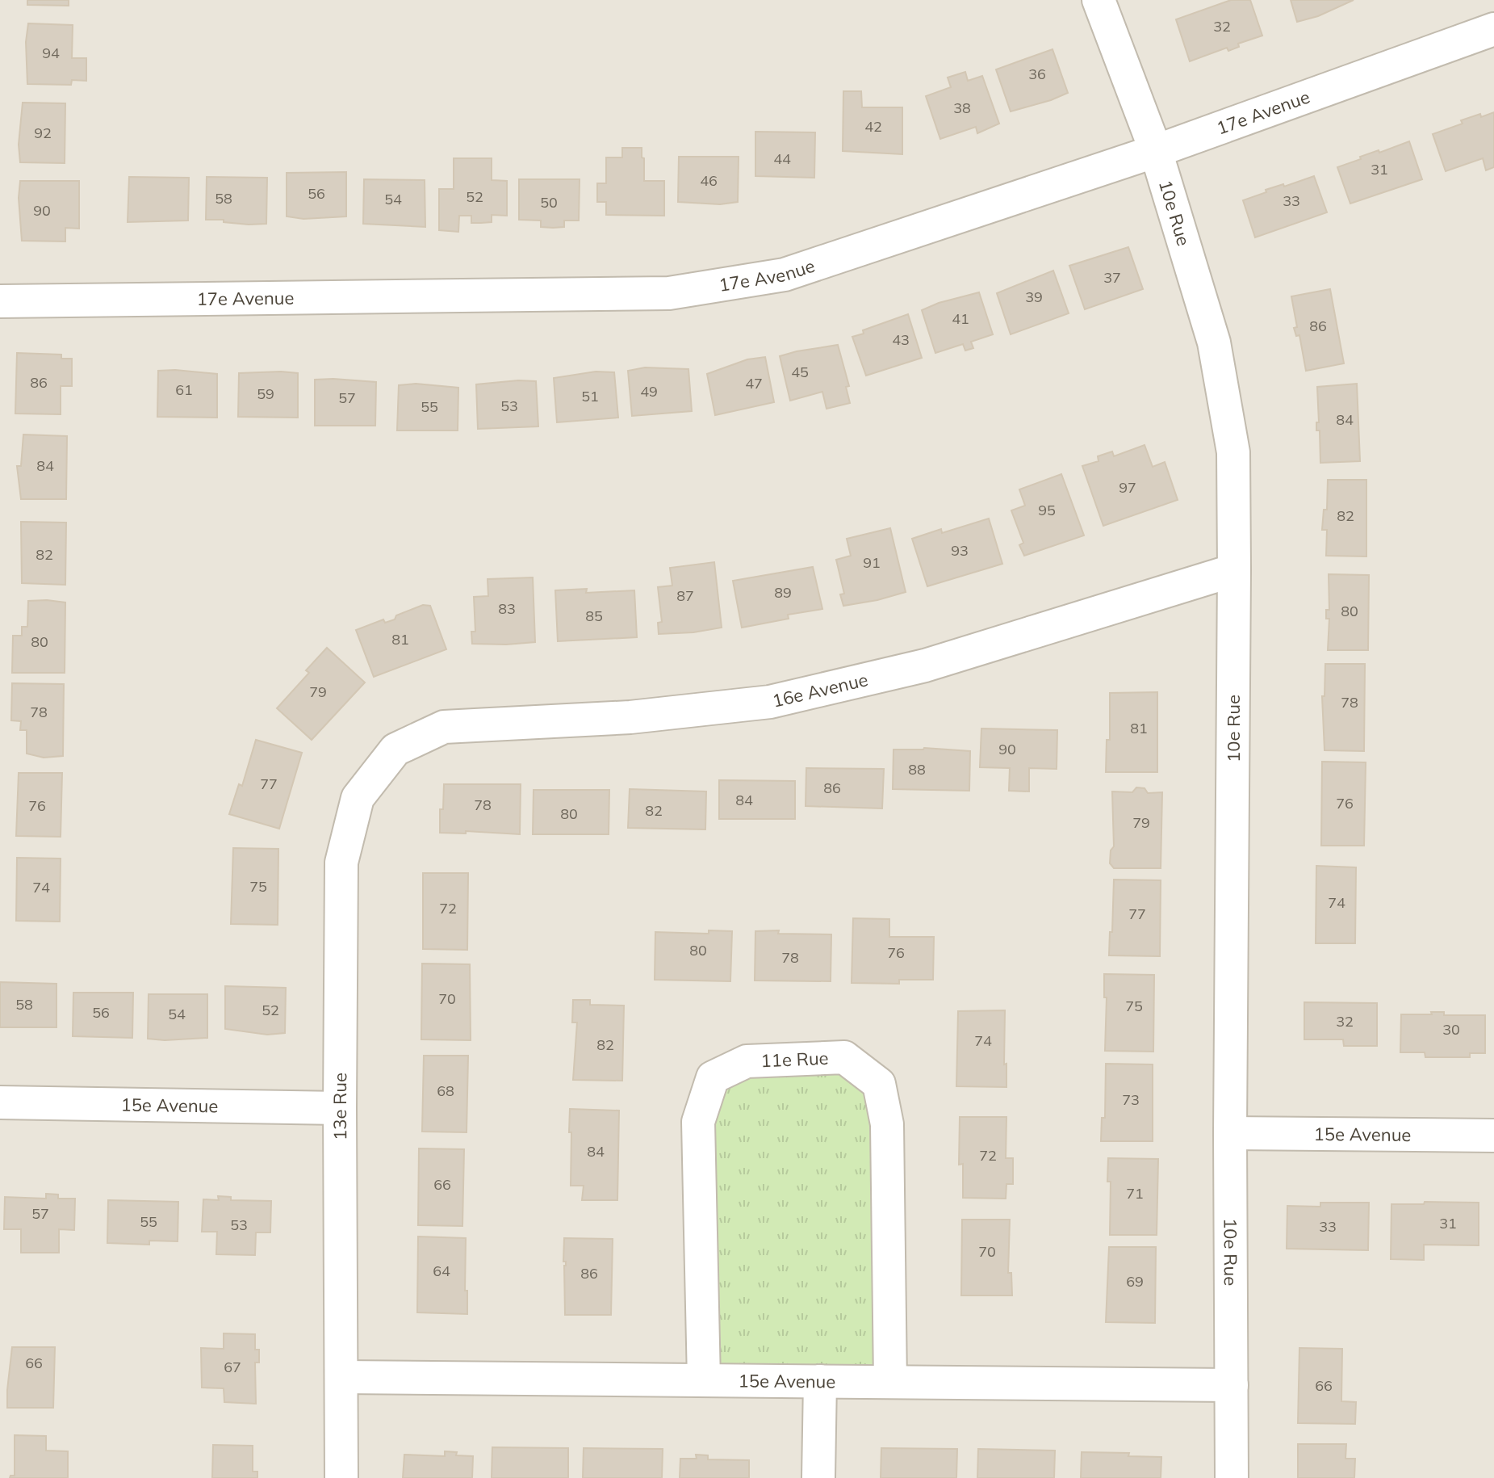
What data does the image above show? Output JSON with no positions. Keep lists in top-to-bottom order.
{
  "streets": {
    "street": [
      "17e Avenue",
      "10e Rue",
      "16e Avenue",
      "11e Rue",
      "15e Avenue",
      "13e Rue"
    ]
  },
  "crossings": [
    ["17e Avenue", "10e Rue"],
    ["10e Rue", "16e Avenue"],
    ["10e Rue", "15e Avenue"],
    ["16e Avenue", "13e Rue"],
    ["11e Rue", "15e Avenue"],
    ["15e Avenue", "13e Rue"]
  ],
  "house_numbers": [
    "32",
    "94",
    "36",
    "38",
    "42",
    "92",
    "44",
    "31",
    "46",
    "56",
    "52",
    "58",
    "54",
    "33",
    "50",
    "90",
    "37",
    "39",
    "41",
    "86",
    "43",
    "45",
    "86",
    "47",
    "61",
    "49",
    "59",
    "51",
    "57",
    "53",
    "55",
    "84",
    "84",
    "97",
    "95",
    "82",
    "93",
    "82",
    "91",
    "89",
    "87",
    "83",
    "80",
    "85",
    "81",
    "80",
    "79",
    "78",
    "78",
    "81",
    "90",
    "88",
    "77",
    "86",
    "84",
    "76",
    "78",
    "76",
    "82",
    "80",
    "79",
    "75",
    "74",
    "74",
    "72",
    "77",
    "80",
    "76",
    "78",
    "70",
    "58",
    "75",
    "52",
    "56",
    "54",
    "32",
    "30",
    "74",
    "82",
    "68",
    "73",
    "84",
    "72",
    "66",
    "71",
    "57",
    "55",
    "31",
    "53",
    "33",
    "70",
    "64",
    "86",
    "69",
    "66",
    "67",
    "66"
  ]
}
